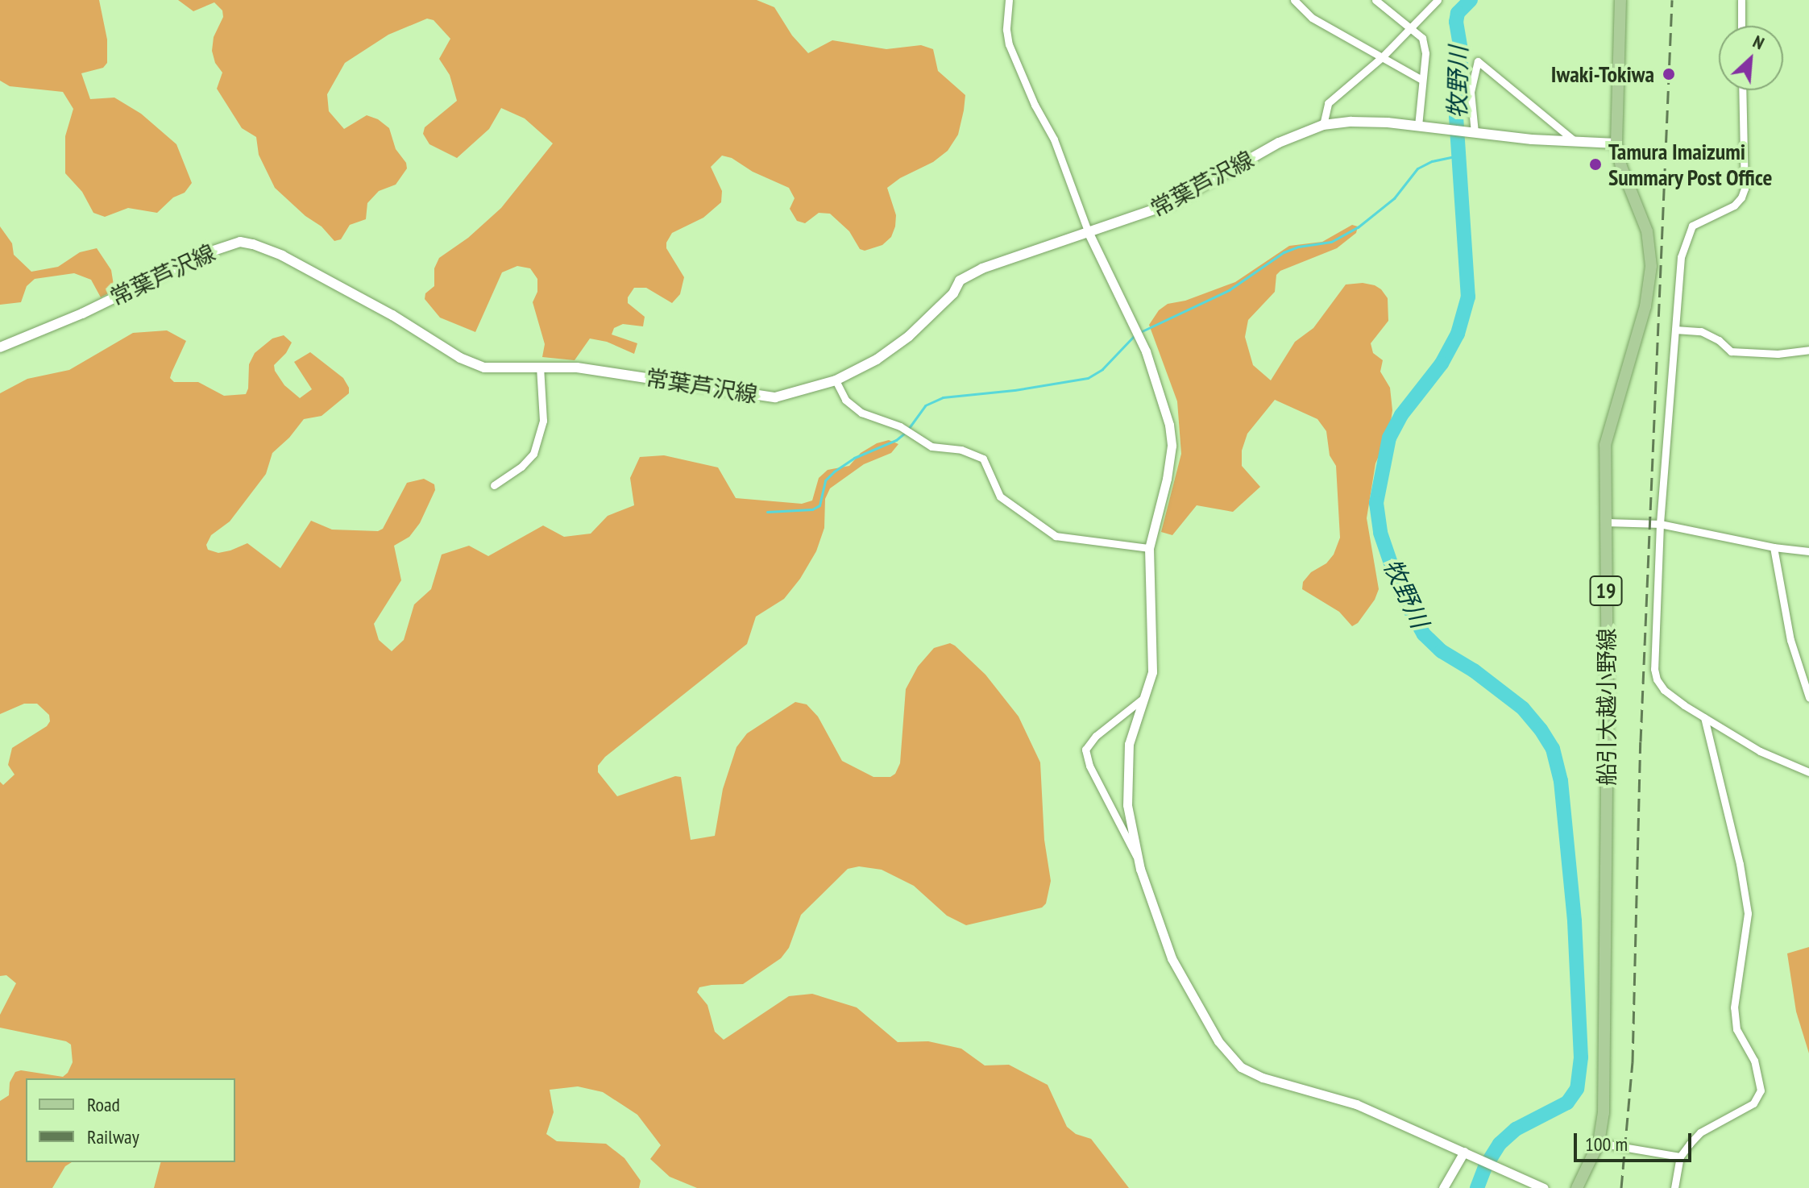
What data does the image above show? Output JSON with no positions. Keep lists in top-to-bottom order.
{
  "streets": {
    "main road": ["常葉芦沢線", "19", "船引大越小野線"]
  },
  "crossings": [
    ["常葉芦沢線", "船引大越小野線"]
  ],
  "water": ["牧野川"],
  "places": ["Iwaki-Tokiwa", "Tamura Imaizumi Summary Post Office"],
  "legend": ["Road", "Railway"],
  "scale_bar": "100 m",
  "north": "top right"
}
